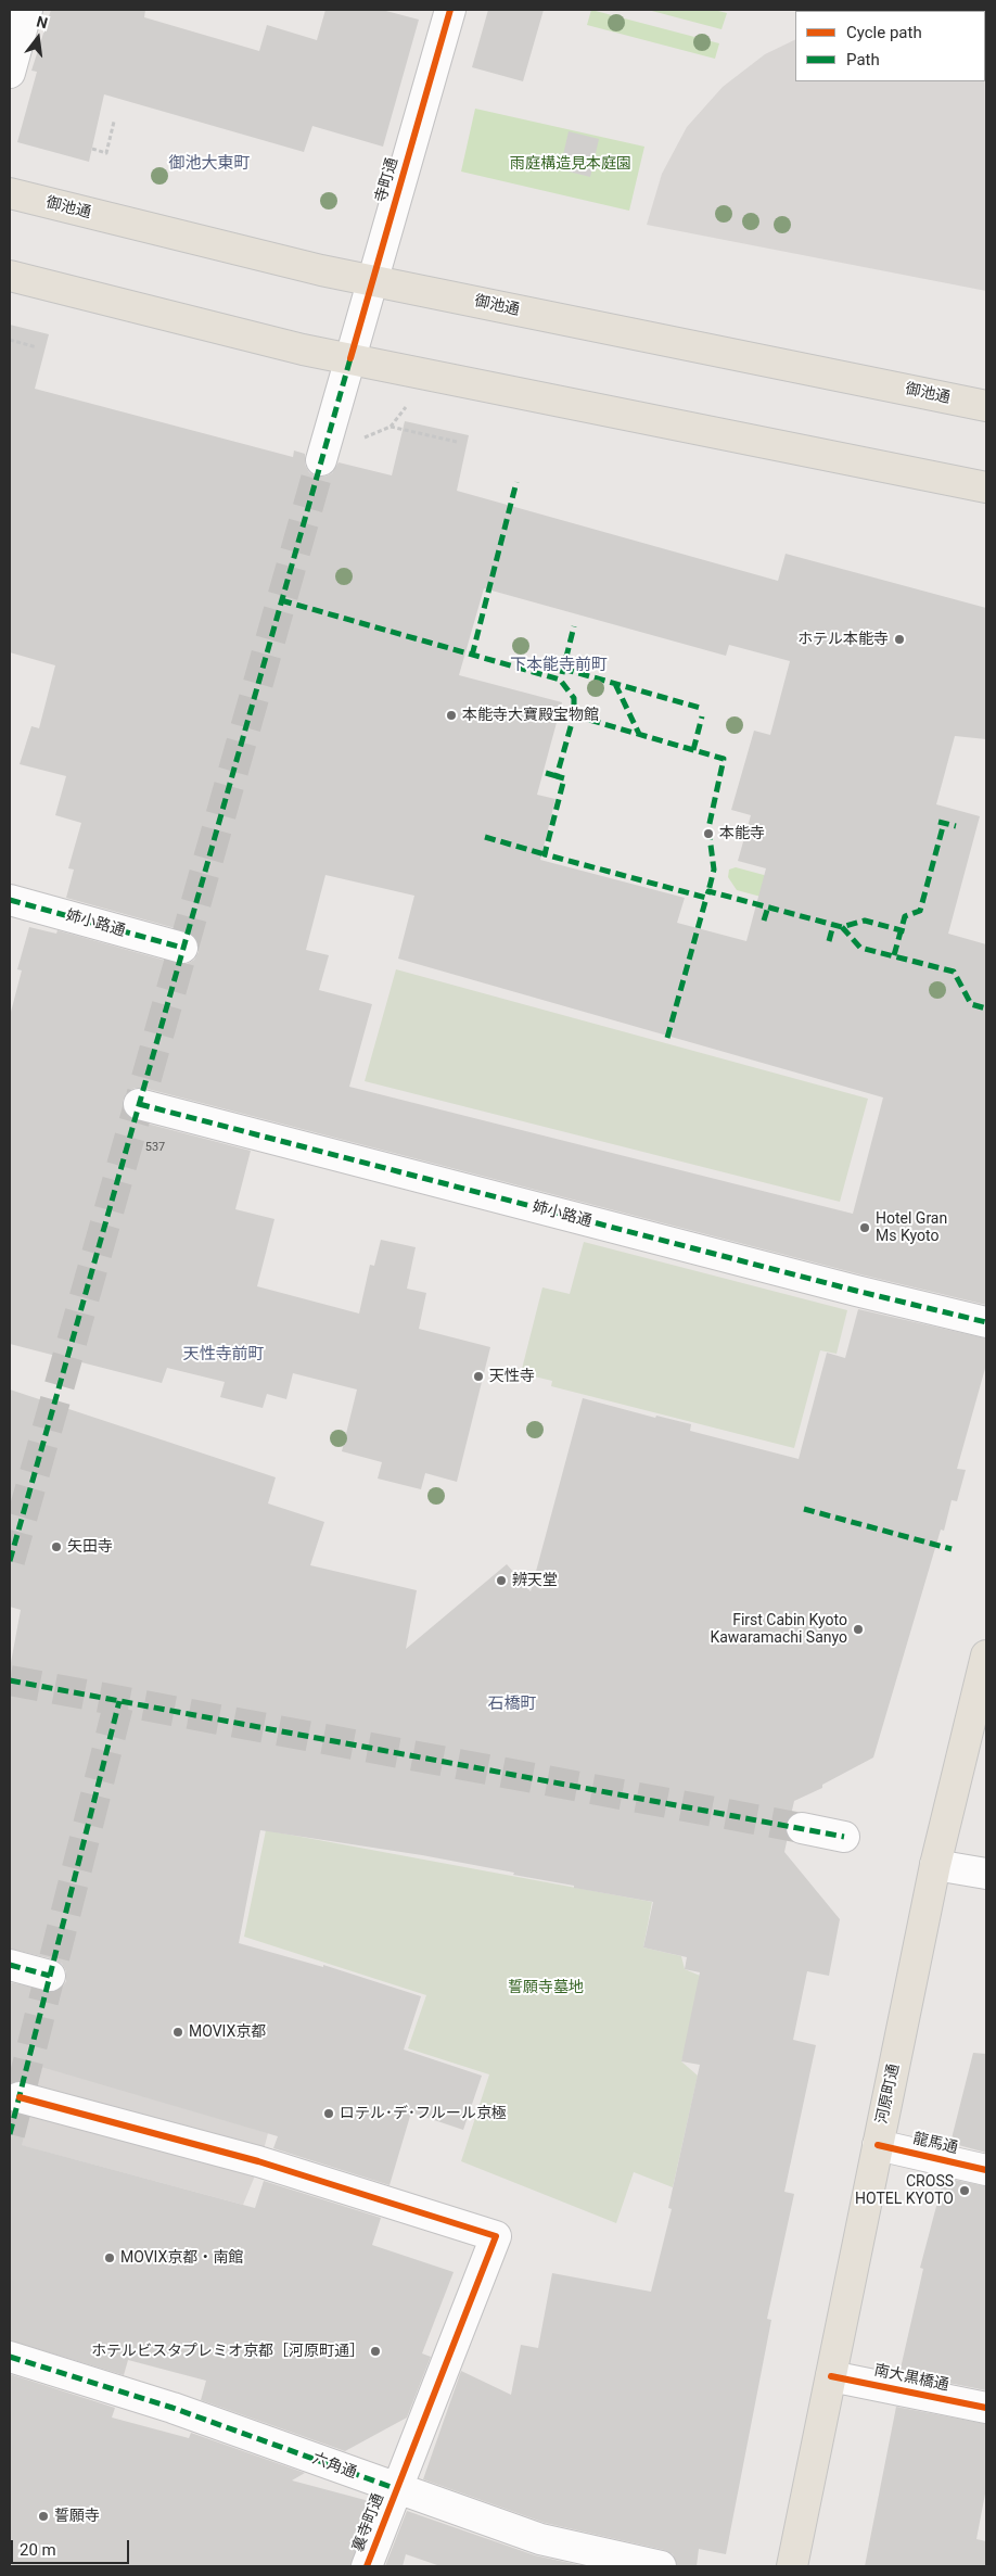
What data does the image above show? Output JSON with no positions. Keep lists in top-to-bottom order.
{
  "streets": {
    "main road": ["御池通", "河原町通"],
    "street": [
      "寺町通",
      "姉小路通",
      "龍馬通",
      "南大黒橋通",
      "六角通",
      "裏寺町通"
    ]
  },
  "crossings": [
    ["寺町通", "御池通"],
    ["河原町通", "龍馬通"],
    ["河原町通", "南大黒橋通"],
    ["六角通", "裏寺町通"]
  ],
  "districts": [
    "御池大東町",
    "下本能寺前町",
    "天性寺前町",
    "石橋町"
  ],
  "parks": ["雨庭構造見本庭園", "誓願寺墓地"],
  "places": [
    "ホテル本能寺",
    "本能寺大寶殿宝物館",
    "本能寺",
    "Hotel Gran Ms Kyoto",
    "天性寺",
    "矢田寺",
    "辨天堂",
    "First Cabin Kyoto Kawaramachi Sanyo",
    "MOVIX京都",
    "ロテル･デ･フルール京極",
    "CROSS HOTEL KYOTO",
    "MOVIX京都・南館",
    "ホテルビスタプレミオ京都［河原町通］",
    "誓願寺"
  ],
  "house_numbers": ["537"],
  "legend": ["Cycle path", "Path"],
  "scale_bar": "20 m",
  "north": "top"
}
